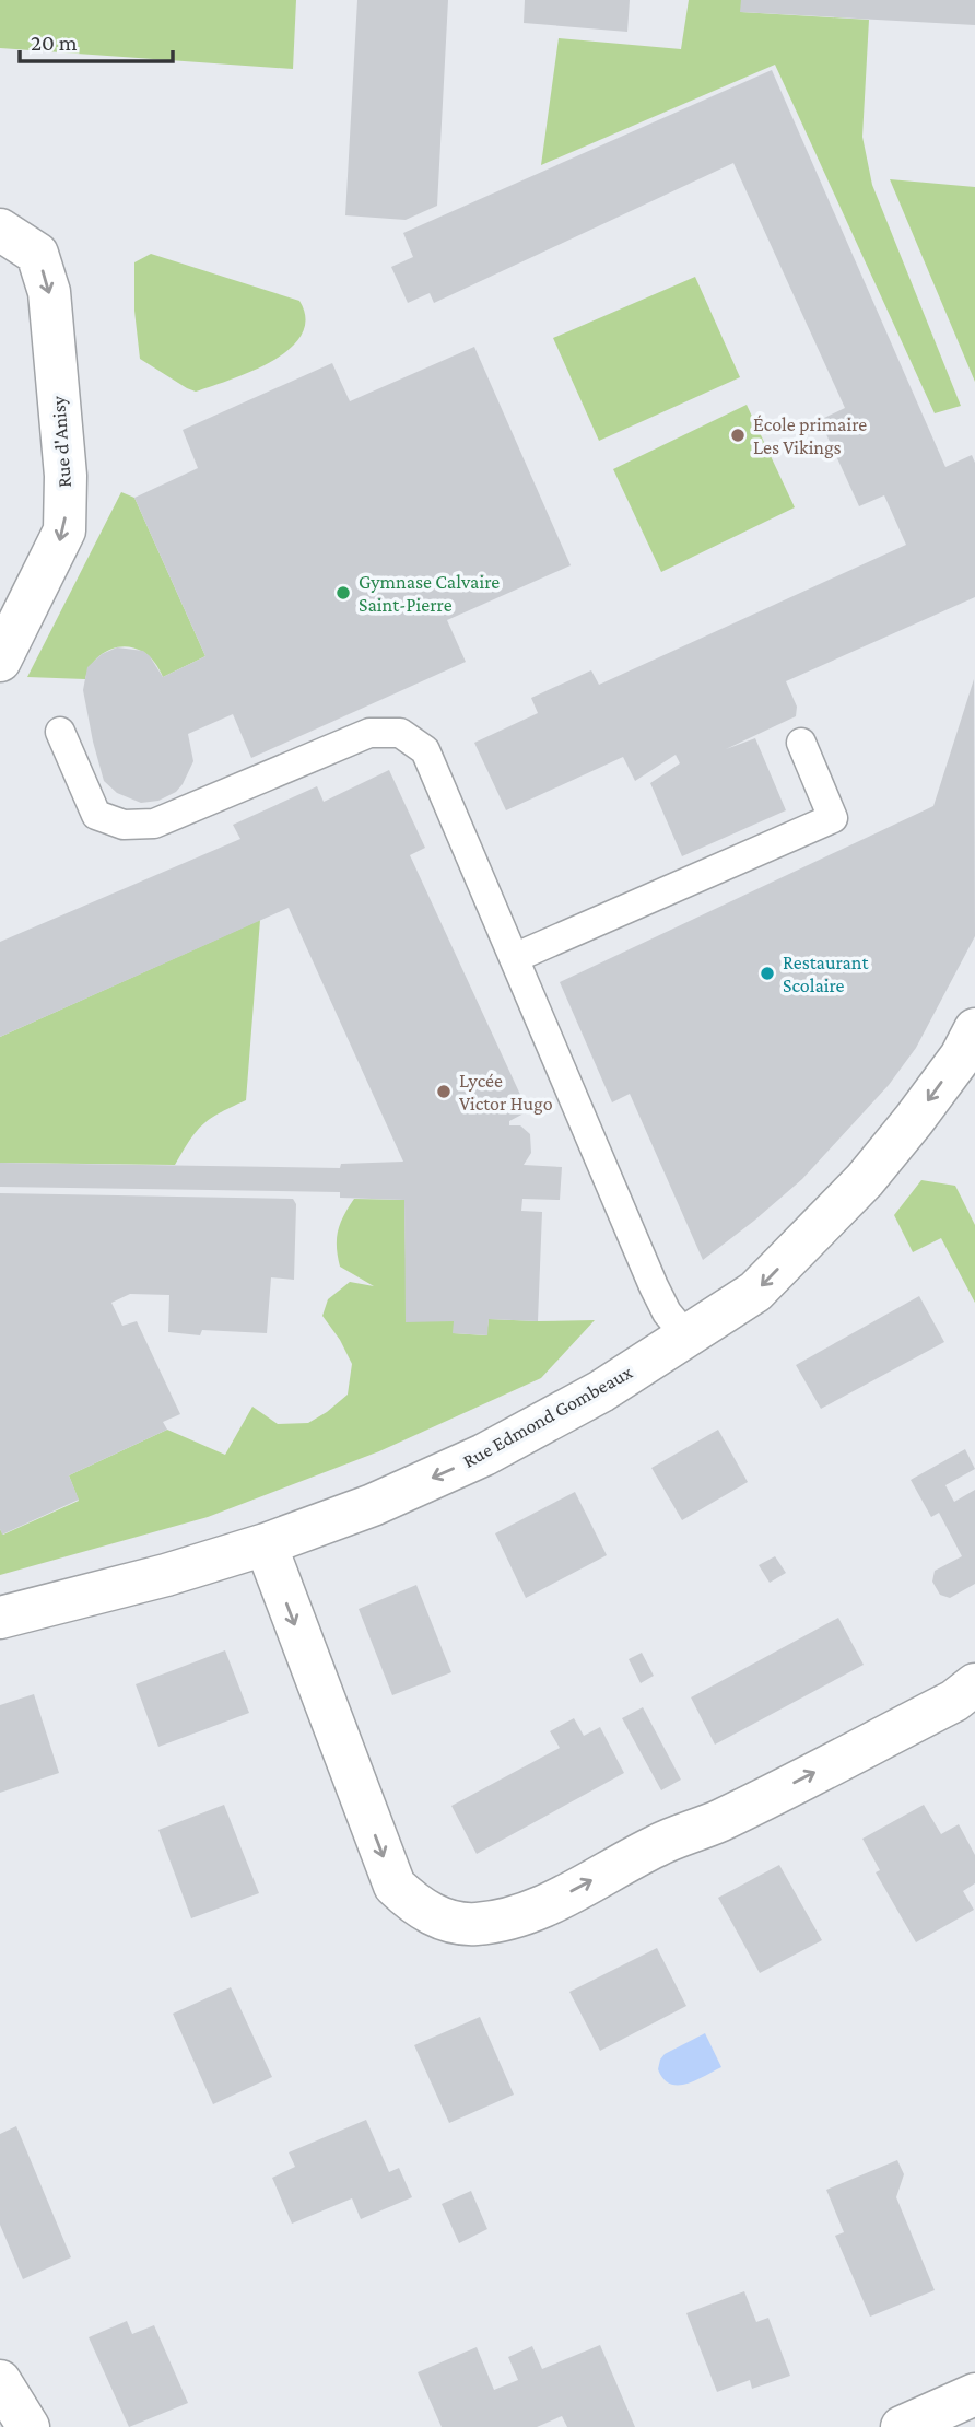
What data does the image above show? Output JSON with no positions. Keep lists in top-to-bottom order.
{
  "streets": {
    "street": ["Rue d'Anisy", "Rue Edmond Gombeaux"]
  },
  "one_way": ["Rue d'Anisy", "Rue Edmond Gombeaux"],
  "places": [
    "École primaire Les Vikings",
    "Gymnase Calvaire Saint-Pierre",
    "Restaurant Scolaire",
    "Lycée Victor Hugo"
  ],
  "scale_bar": "20 m"
}
